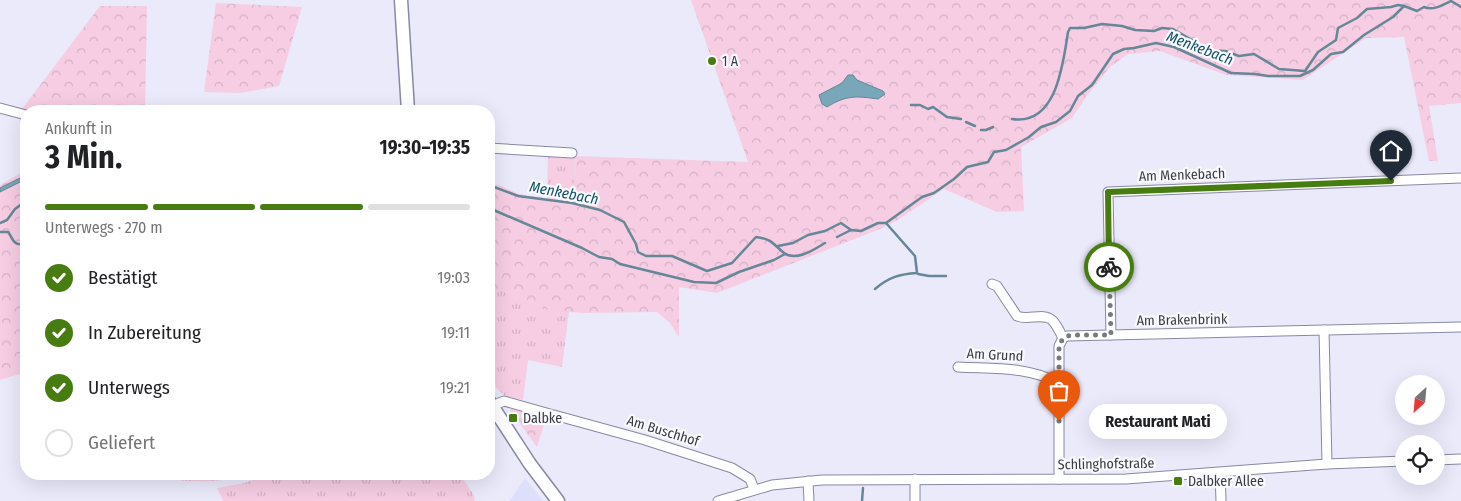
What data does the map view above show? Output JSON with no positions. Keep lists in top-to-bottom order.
{
  "streets": {
    "street": [
      "Am Menkebach",
      "Am Brakenbrink",
      "Am Grund",
      "Am Buschhof",
      "Schlinghofstraße"
    ]
  },
  "crossings": [
    ["Am Menkebach", "Am Brakenbrink"],
    ["Am Buschhof", "Schlinghofstraße"]
  ],
  "water": ["Menkebach"],
  "places": {
    "other": ["1 A", "Restaurant Mati"],
    "transit": ["Dalbke", "Dalbker Allee"]
  },
  "north": "bottom left",
  "page": {
    "heading": ["3 Min.", "Ankunft in", "19:30–19:35"],
    "bar": "Unterwegs · 270 m",
    "list": [
      ["Bestätigt", "19:03"],
      ["In Zubereitung", "19:11"],
      ["Unterwegs", "19:21"],
      "Geliefert"
    ],
    "bubble": "Restaurant Mati"
  }
}
